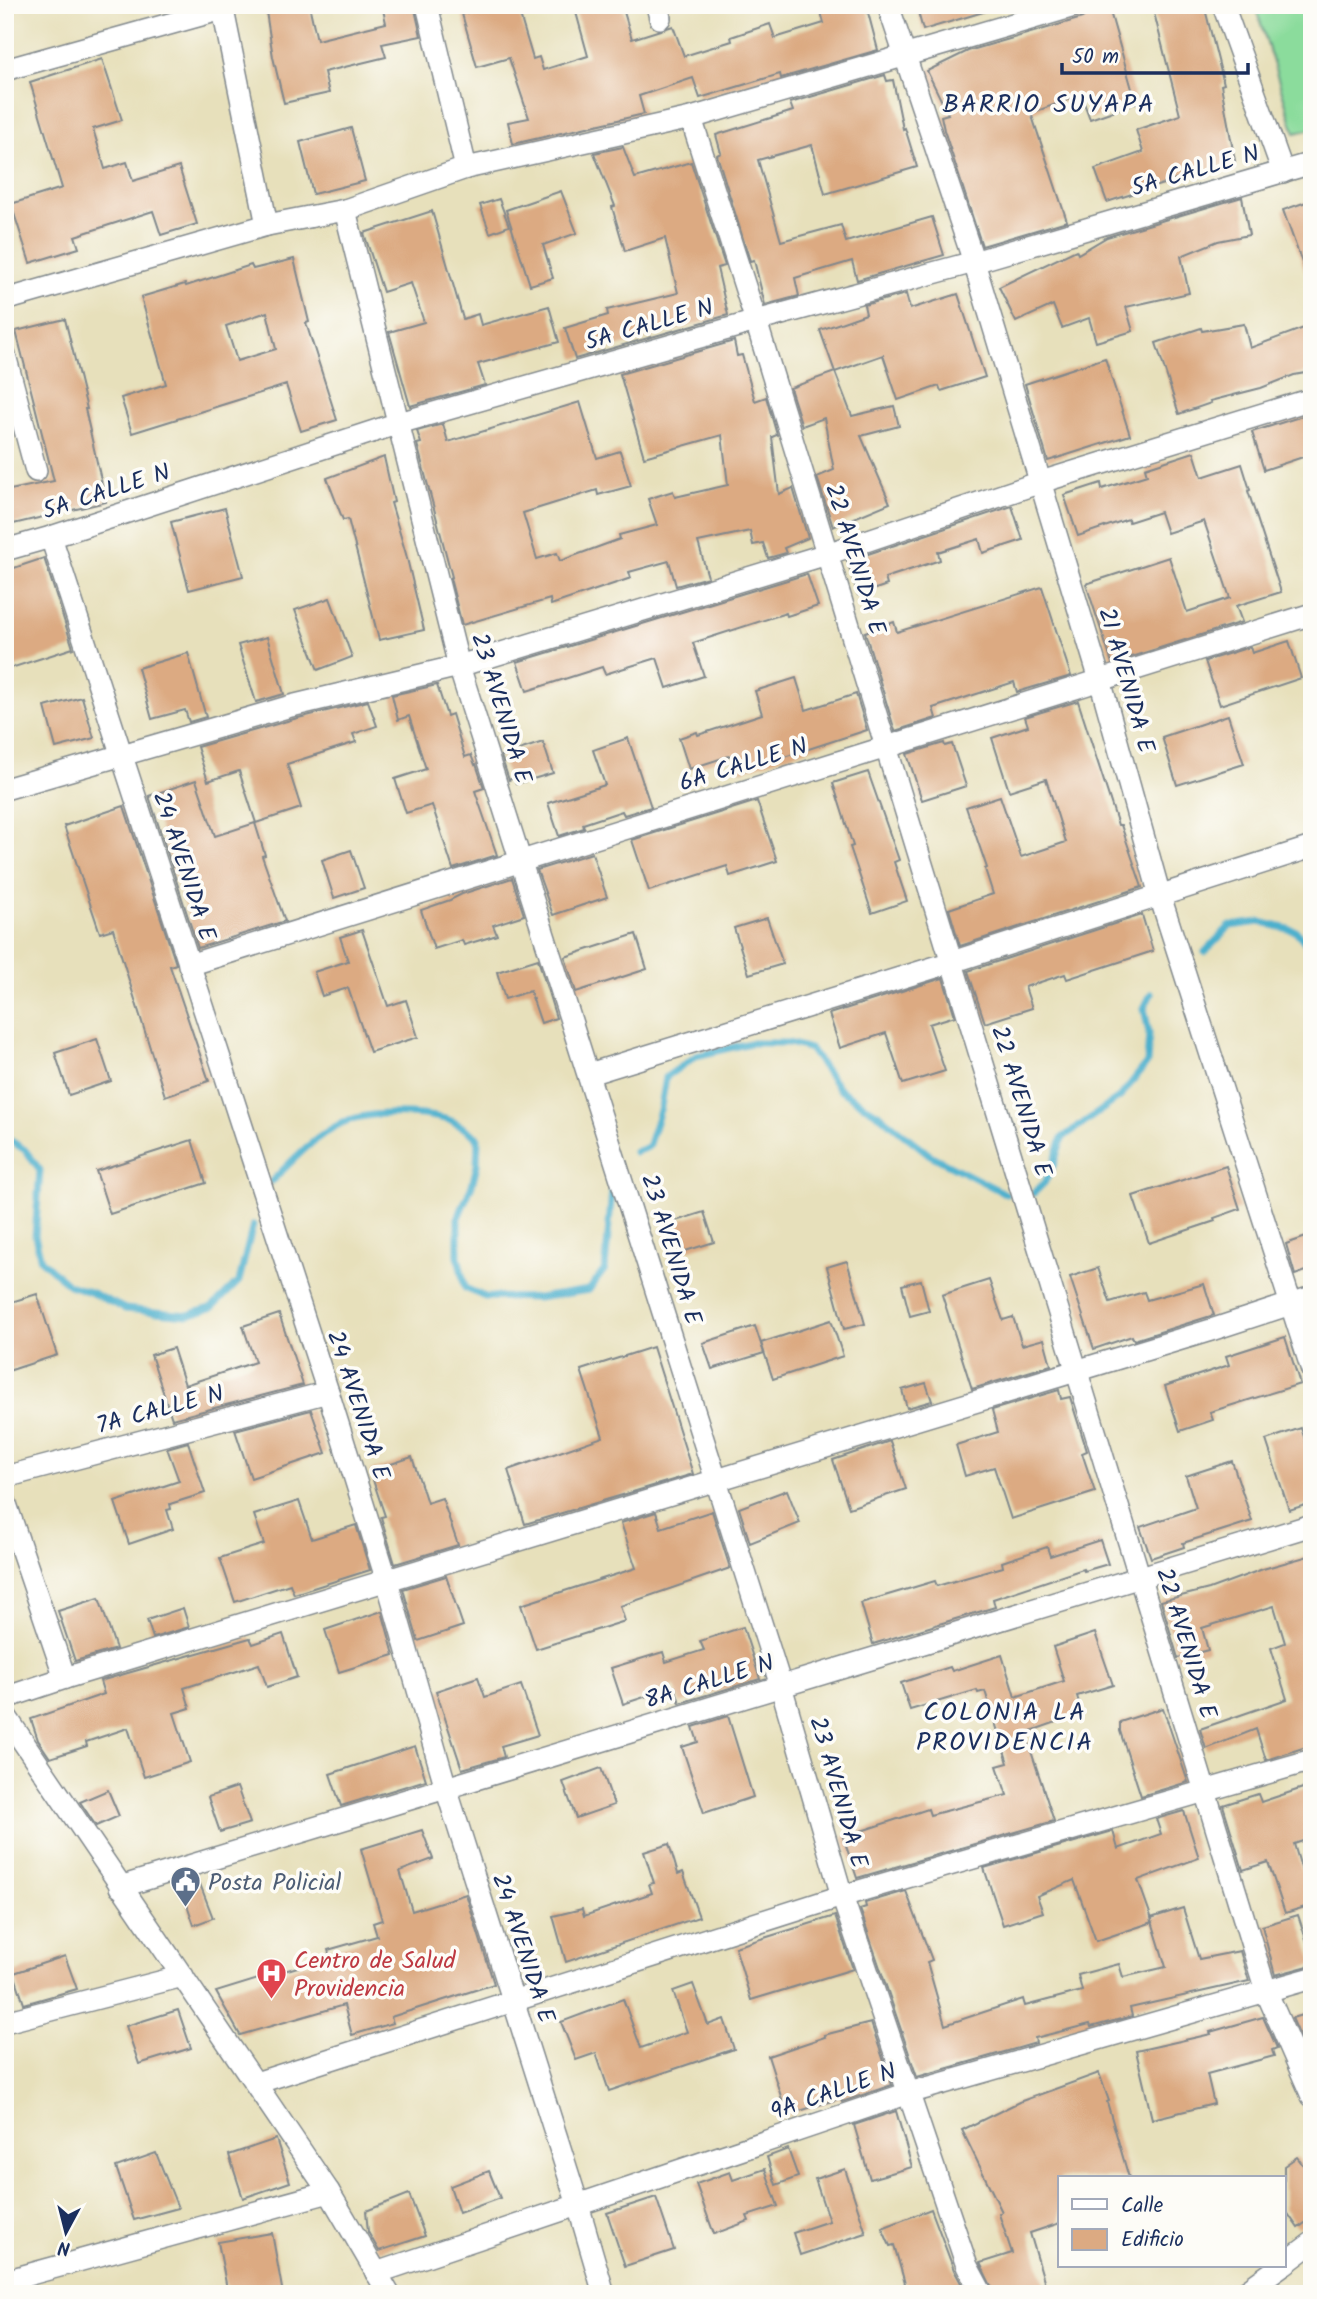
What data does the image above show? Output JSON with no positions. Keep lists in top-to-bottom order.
{
  "streets": {
    "street": [
      "5A CALLE N",
      "22 AVENIDA E",
      "21 AVENIDA E",
      "23 AVENIDA E",
      "6A CALLE N",
      "24 AVENIDA E",
      "7A CALLE N",
      "8A CALLE N",
      "9A CALLE N"
    ]
  },
  "crossings": [
    ["5A CALLE N", "22 AVENIDA E"],
    ["5A CALLE N", "21 AVENIDA E"],
    ["5A CALLE N", "23 AVENIDA E"],
    ["5A CALLE N", "24 AVENIDA E"],
    ["22 AVENIDA E", "6A CALLE N"],
    ["22 AVENIDA E", "8A CALLE N"],
    ["22 AVENIDA E", "9A CALLE N"],
    ["21 AVENIDA E", "6A CALLE N"],
    ["23 AVENIDA E", "6A CALLE N"],
    ["23 AVENIDA E", "8A CALLE N"],
    ["23 AVENIDA E", "9A CALLE N"],
    ["6A CALLE N", "24 AVENIDA E"],
    ["24 AVENIDA E", "7A CALLE N"],
    ["24 AVENIDA E", "8A CALLE N"],
    ["24 AVENIDA E", "9A CALLE N"]
  ],
  "districts": ["BARRIO SUYAPA", "COLONIA LA PROVIDENCIA"],
  "places": {
    "public building": ["Posta Policial"],
    "hospital": ["Centro de Salud Providencia"]
  },
  "legend": ["Calle", "Edificio"],
  "scale_bar": "50 m",
  "north": "bottom"
}
